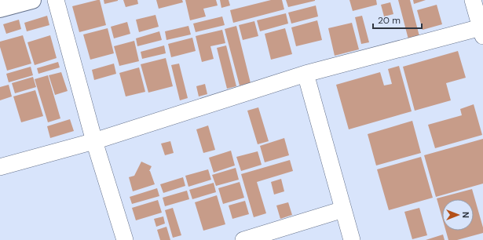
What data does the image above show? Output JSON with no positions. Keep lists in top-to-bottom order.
{
  "scale_bar": "20 m",
  "north": "right"
}
